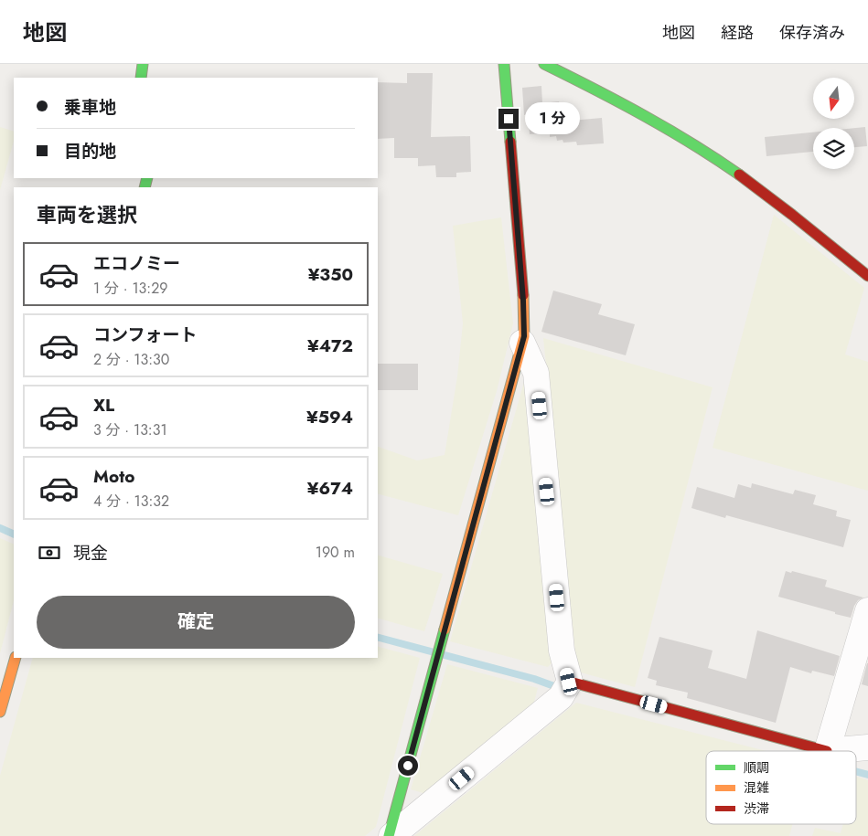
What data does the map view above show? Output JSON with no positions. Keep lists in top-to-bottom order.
{
  "legend": ["順調", "混雑", "渋滞"],
  "north": "bottom",
  "page": {
    "header": "地図",
    "nav": ["地図", "経路", "保存済み"],
    "banner": ["乗車地", "目的地"],
    "bubble": "1 分",
    "heading": "車両を選択",
    "list": [
      {
        "name": "エコノミー",
        "note": "1 分 · 13:29",
        "value": "¥350"
      },
      {
        "name": "コンフォート",
        "note": "2 分 · 13:30",
        "value": "¥472"
      },
      {
        "name": "XL",
        "note": "3 分 · 13:31",
        "value": "¥594"
      },
      {
        "name": "Moto",
        "note": "4 分 · 13:32",
        "value": "¥674"
      }
    ],
    "pay": ["現金", "190 m"],
    "buttons": "確定"
  }
}
